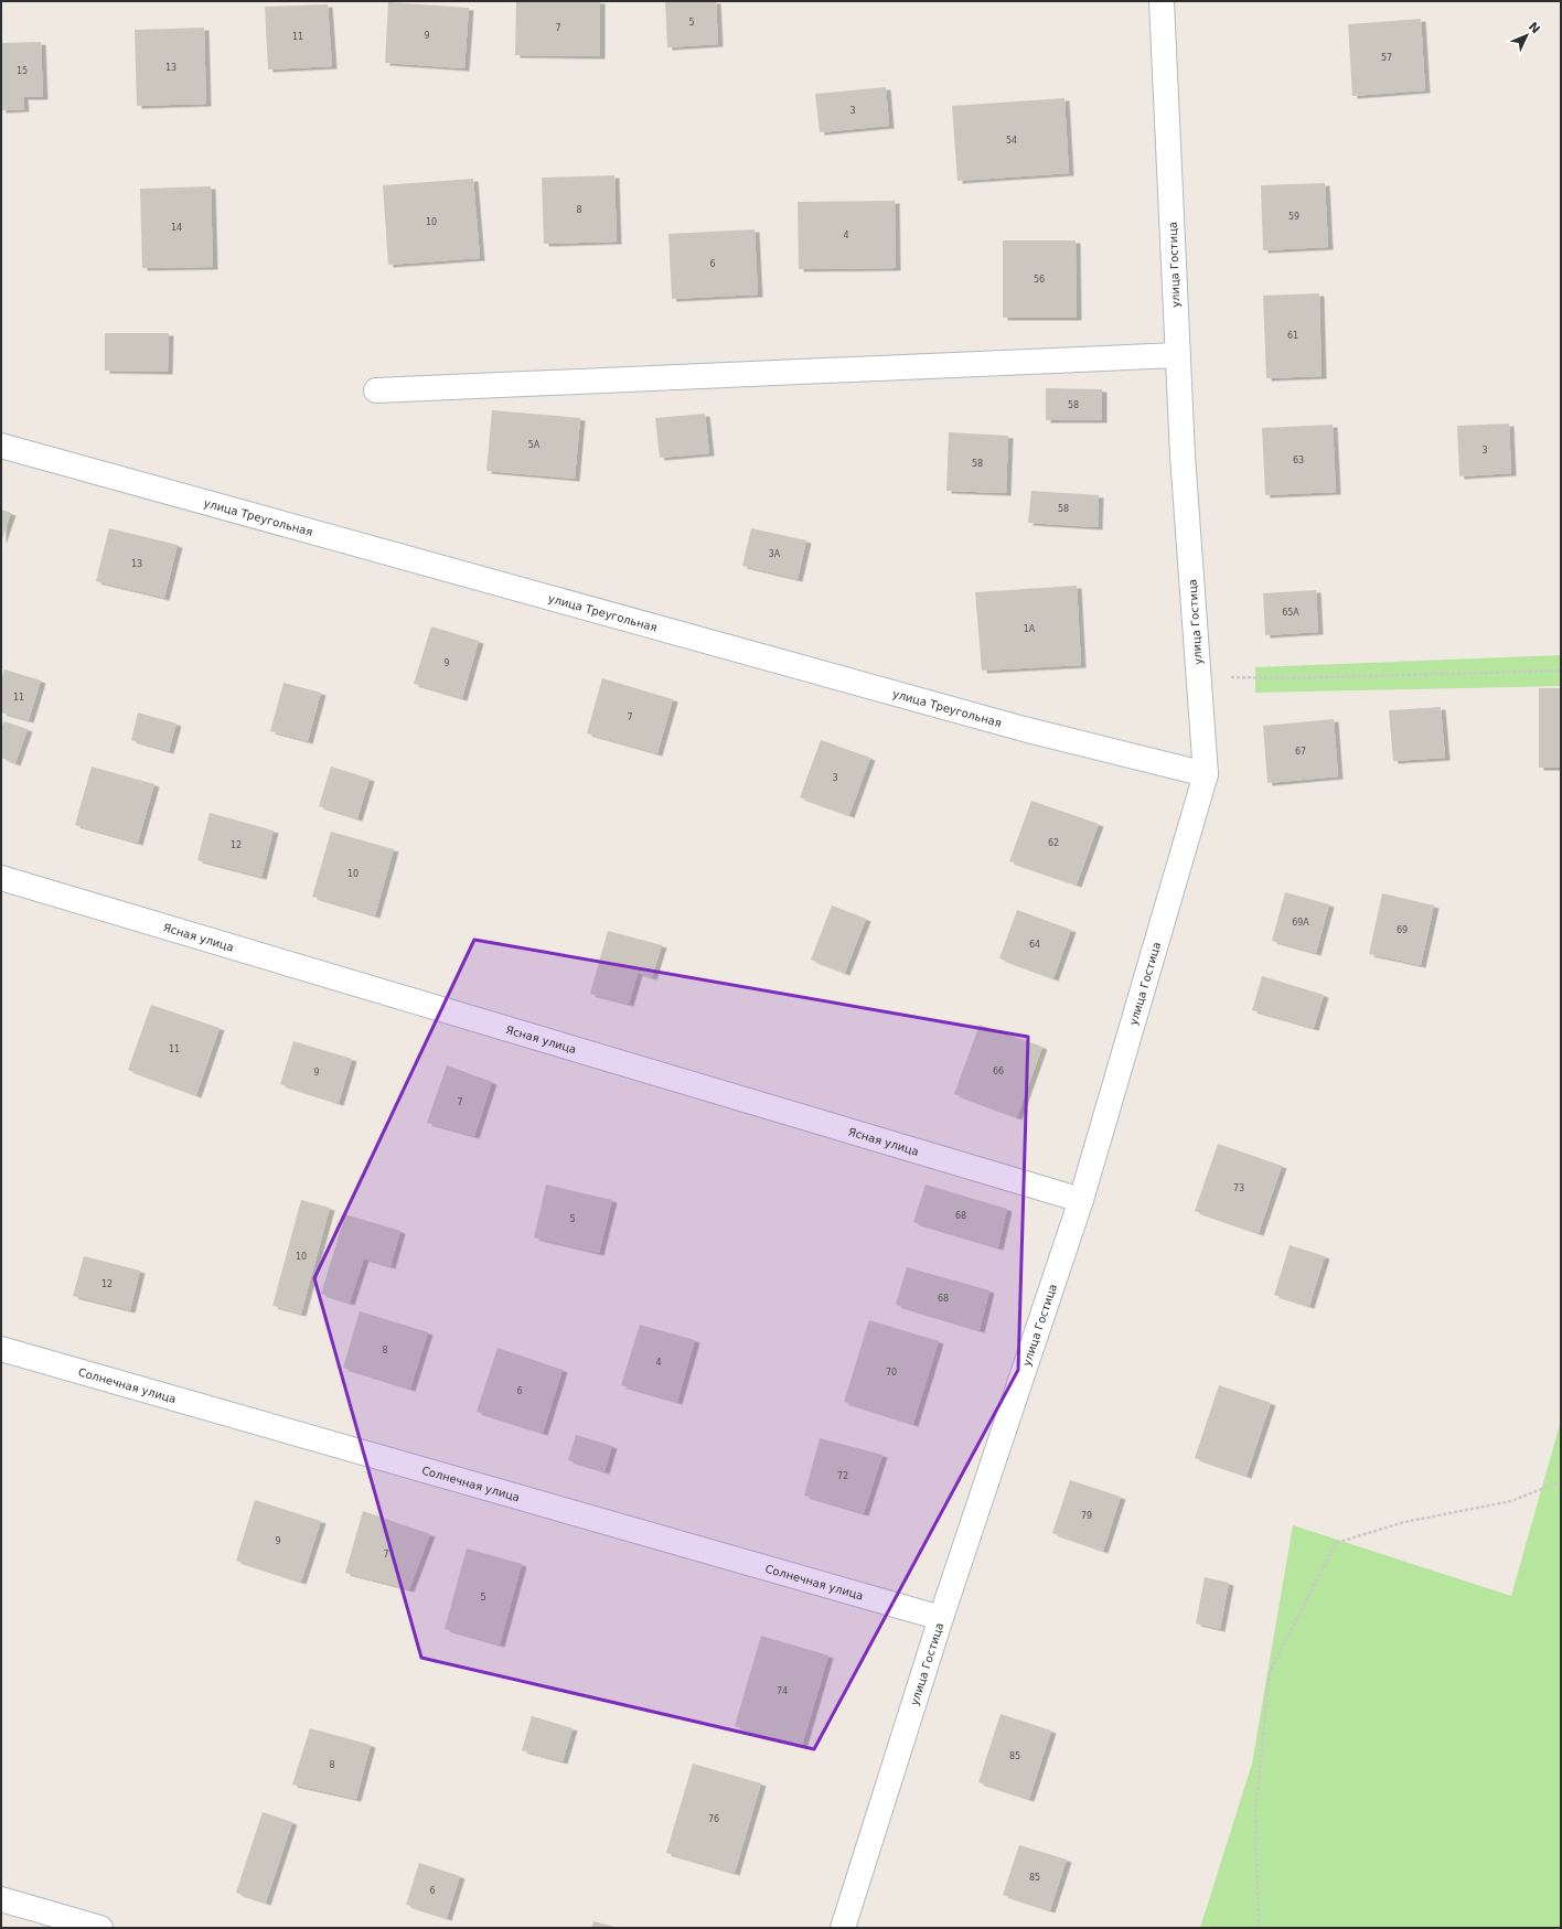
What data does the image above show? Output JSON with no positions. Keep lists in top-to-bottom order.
{
  "streets": {
    "street": [
      "улица Гостица",
      "улица Треугольная",
      "Ясная улица",
      "Солнечная улица"
    ]
  },
  "crossings": [
    ["улица Гостица", "улица Треугольная"],
    ["улица Гостица", "Ясная улица"],
    ["улица Гостица", "Солнечная улица"]
  ],
  "house_numbers": [
    "5",
    "7",
    "9",
    "11",
    "57",
    "13",
    "15",
    "3",
    "54",
    "8",
    "59",
    "10",
    "14",
    "4",
    "6",
    "56",
    "61",
    "58",
    "5А",
    "3",
    "63",
    "58",
    "58",
    "3А",
    "13",
    "65А",
    "1А",
    "9",
    "11",
    "7",
    "67",
    "3",
    "62",
    "12",
    "10",
    "69А",
    "69",
    "64",
    "11",
    "66",
    "9",
    "7",
    "73",
    "68",
    "5",
    "10",
    "12",
    "68",
    "8",
    "4",
    "70",
    "6",
    "72",
    "79",
    "9",
    "7",
    "5",
    "74",
    "85",
    "8",
    "76",
    "85",
    "6"
  ],
  "north": "top right"
}
